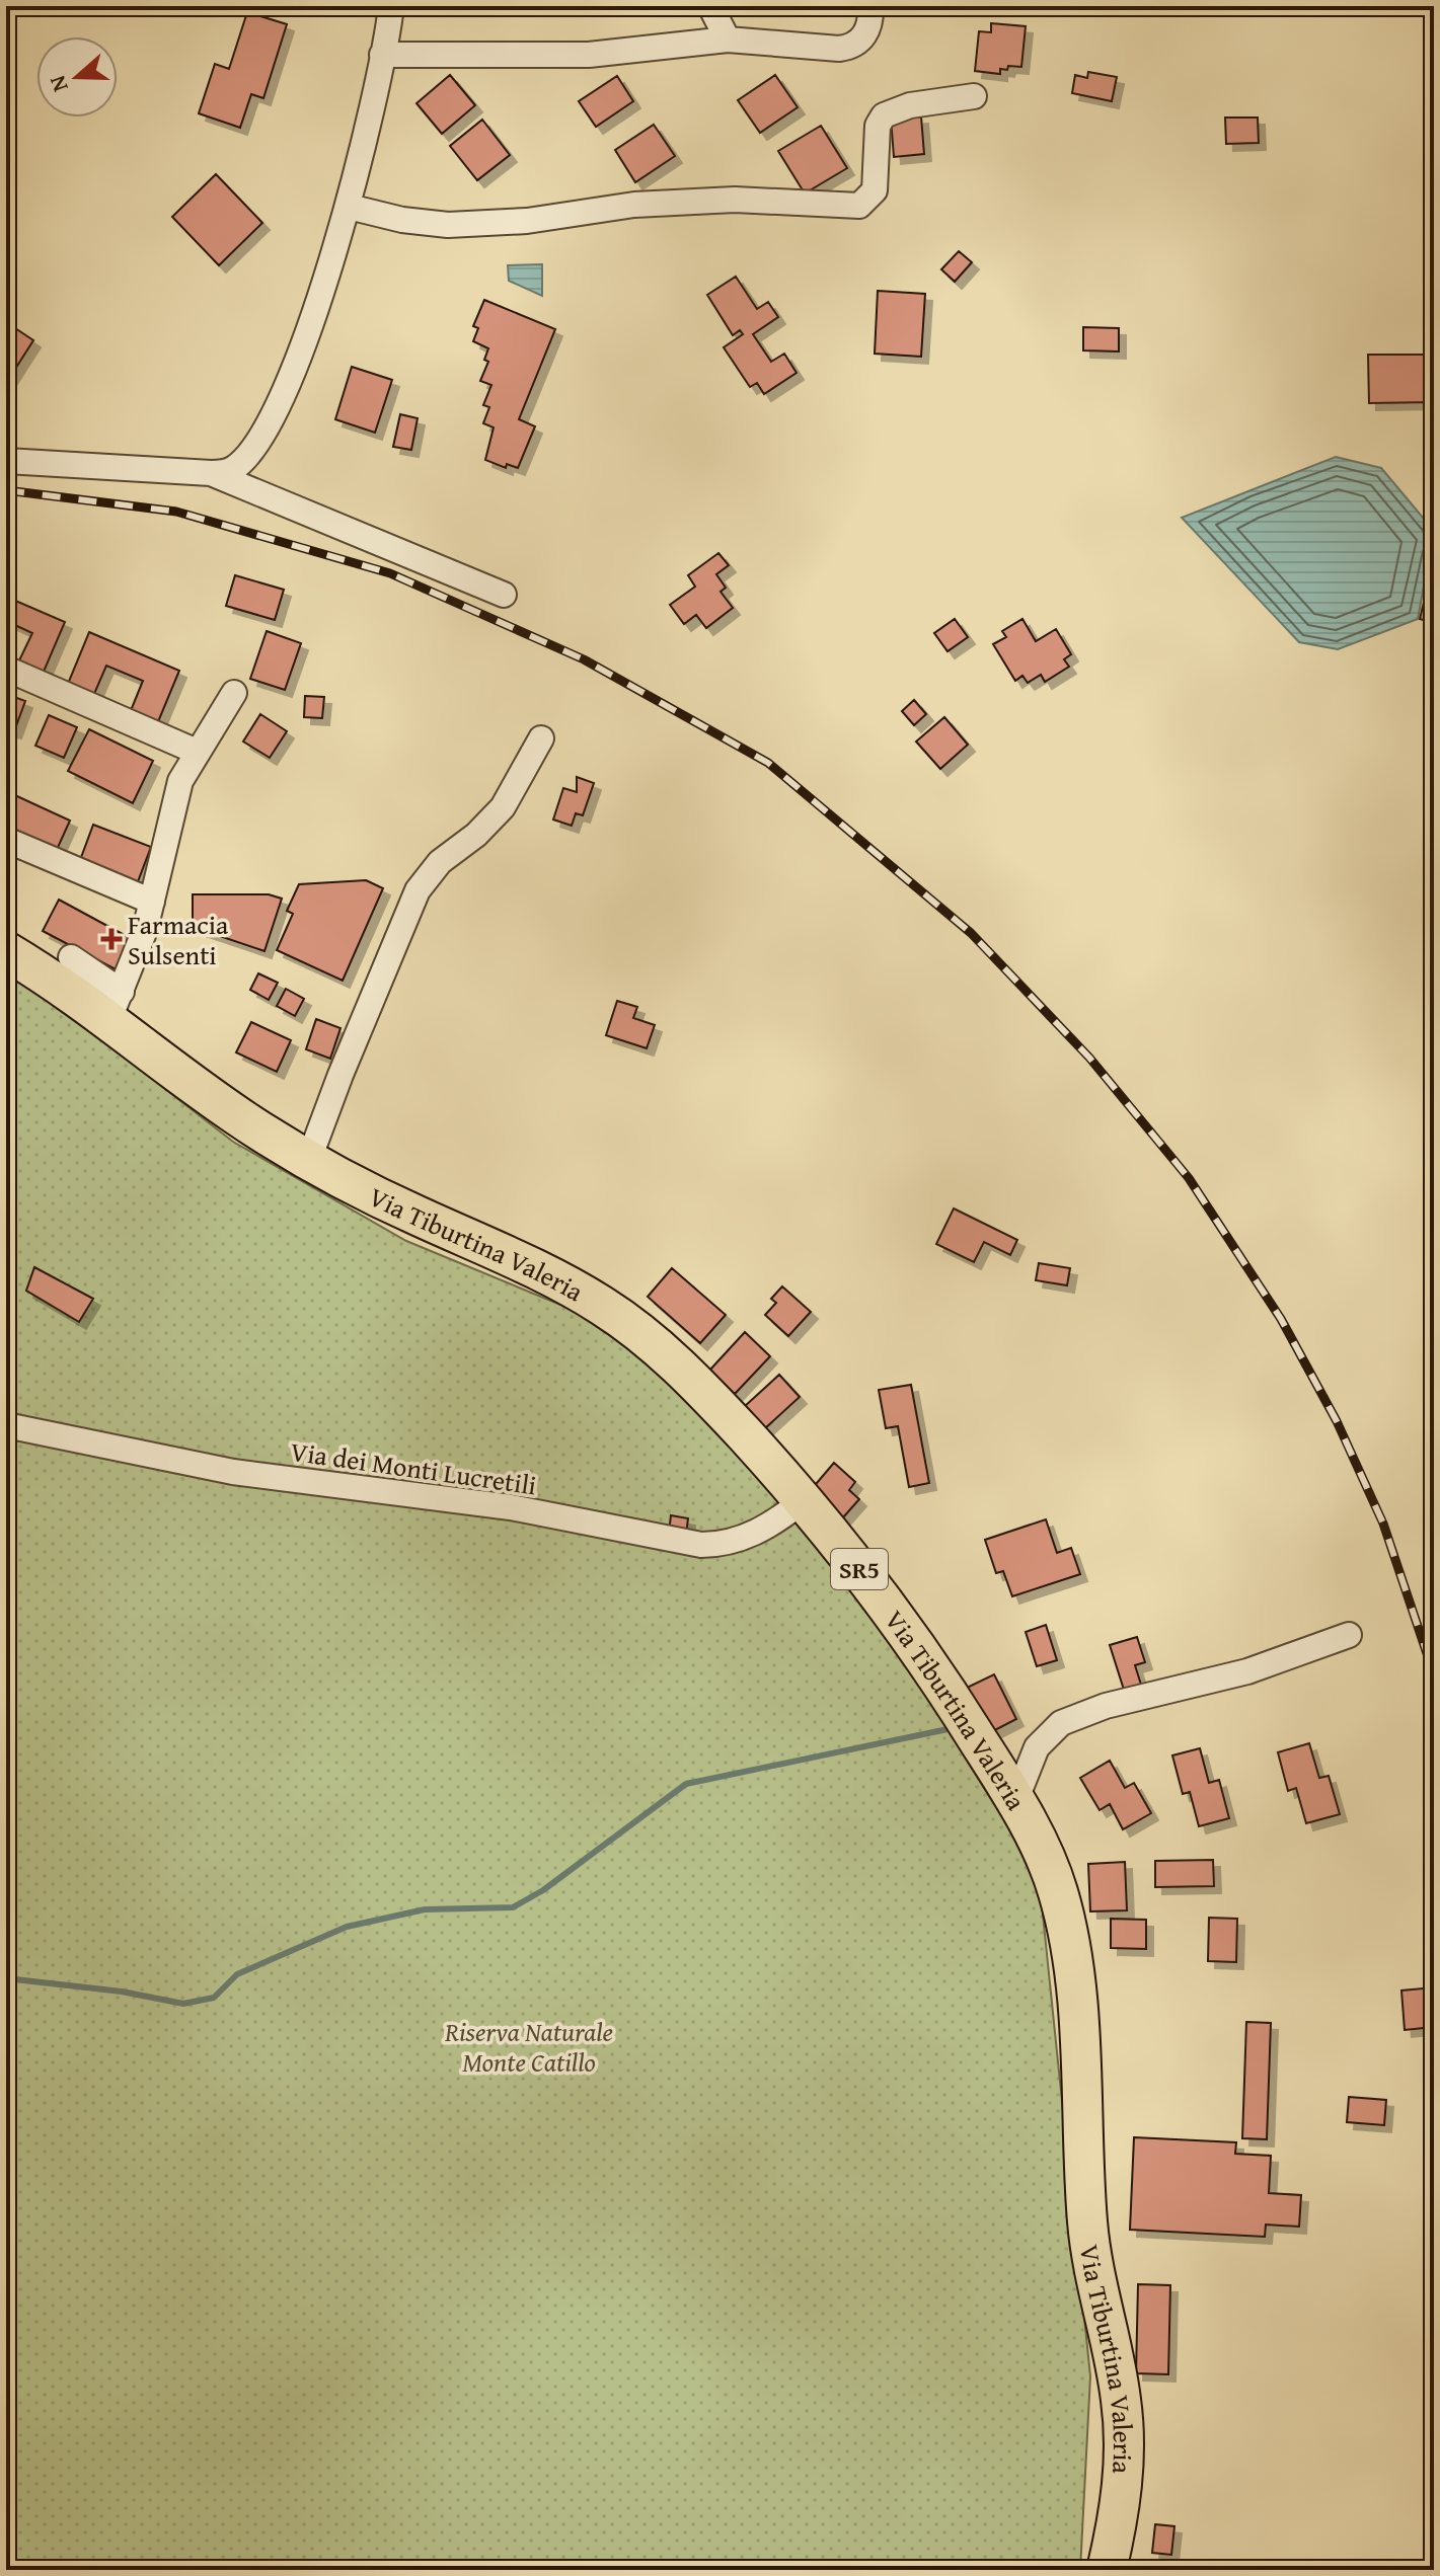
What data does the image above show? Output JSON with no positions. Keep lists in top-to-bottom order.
{
  "streets": {
    "main road": ["Via Tiburtina Valeria", "SR5"],
    "street": ["Via dei Monti Lucretili"]
  },
  "crossings": [
    ["Via Tiburtina Valeria", "Via dei Monti Lucretili"]
  ],
  "parks": ["Riserva Naturale Monte Catillo"],
  "places": {
    "health": ["Farmacia Sulsenti"]
  },
  "north": "left"
}
